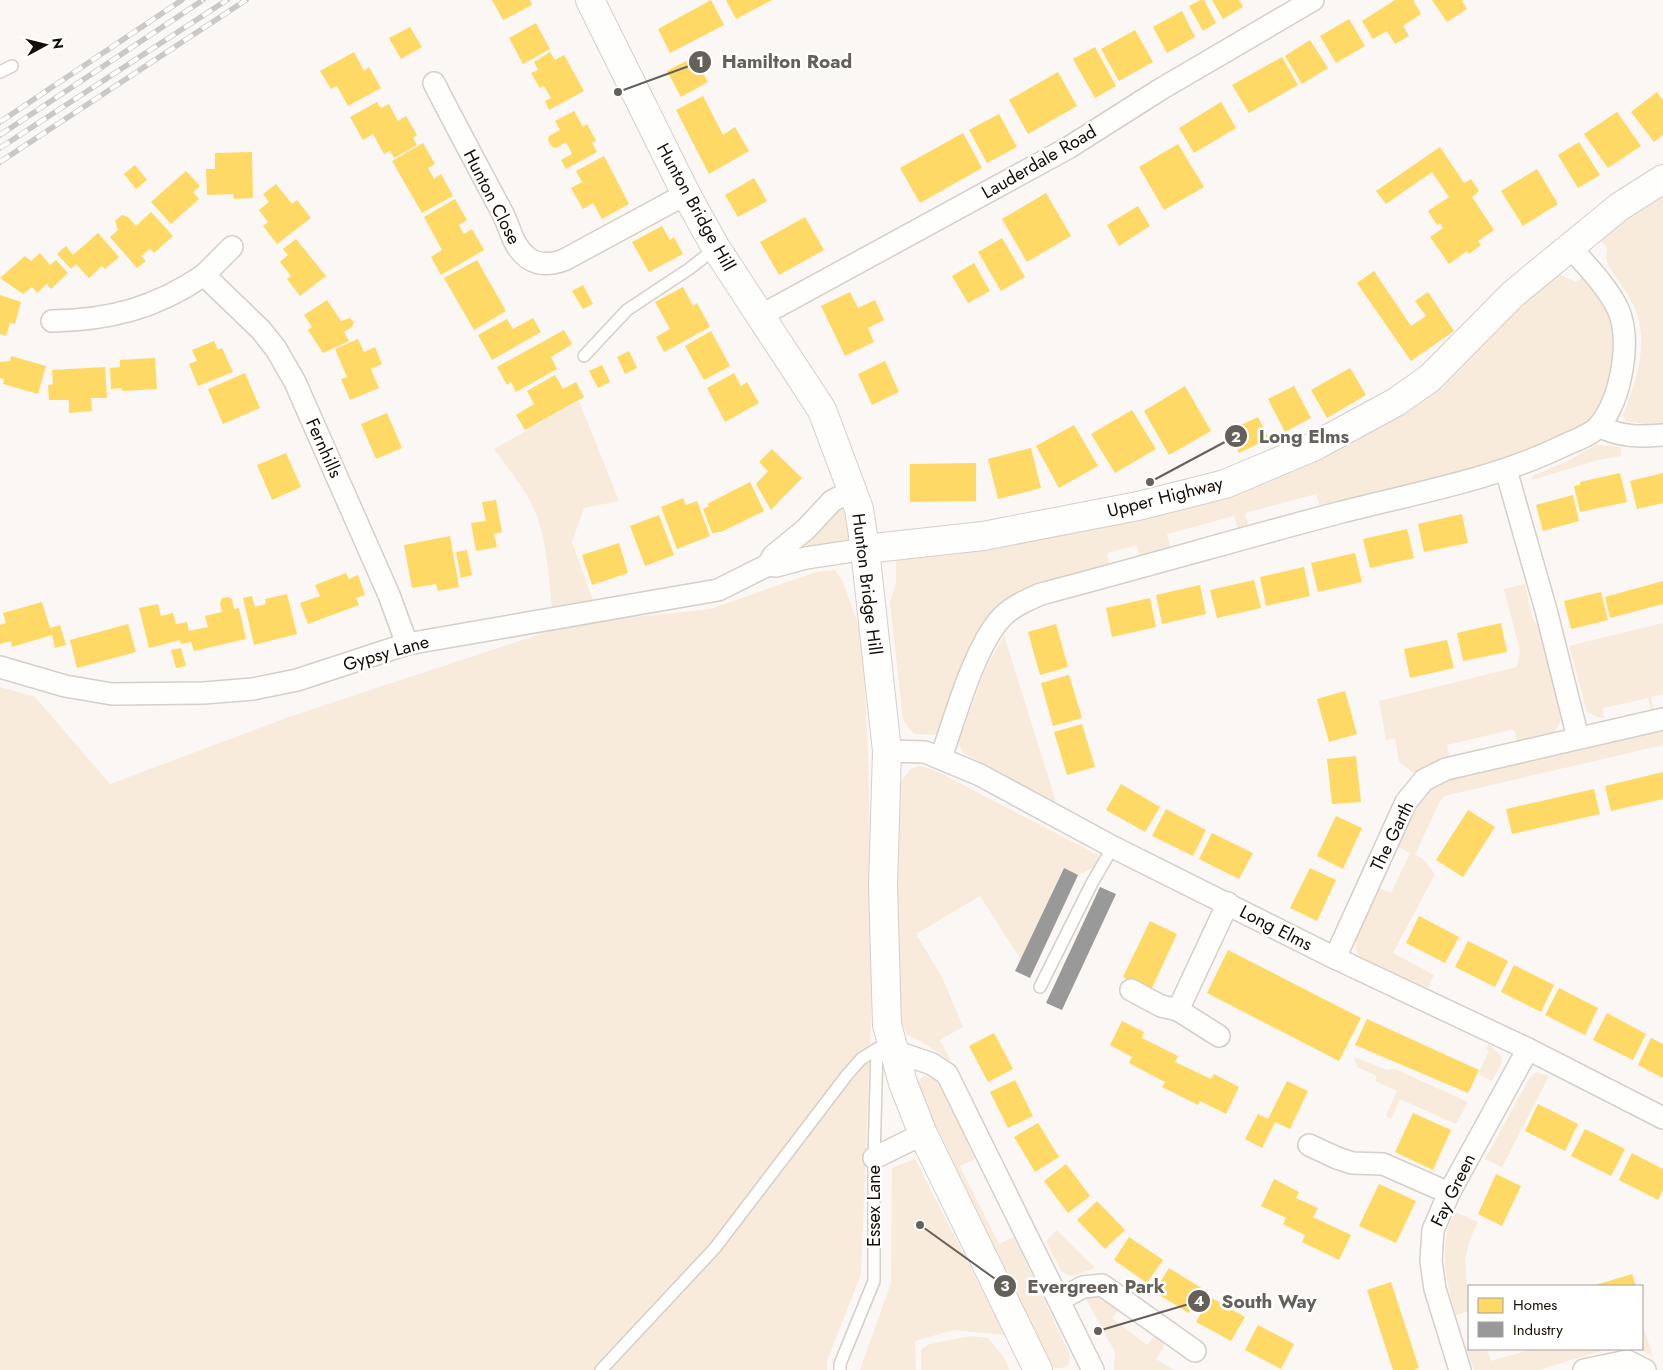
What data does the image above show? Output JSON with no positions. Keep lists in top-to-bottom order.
{
  "streets": {
    "street": [
      "Lauderdale Road",
      "Hunton Close",
      "Hunton Bridge Hill",
      "Fernhills",
      "Upper Highway",
      "Gypsy Lane",
      "The Garth",
      "Long Elms",
      "Fay Green"
    ],
    "lane": ["Essex Lane"]
  },
  "crossings": [
    ["Lauderdale Road", "Hunton Bridge Hill"],
    ["Hunton Close", "Hunton Bridge Hill"],
    ["Hunton Bridge Hill", "Upper Highway"],
    ["Hunton Bridge Hill", "Gypsy Lane"],
    ["Hunton Bridge Hill", "Long Elms"],
    ["Hunton Bridge Hill", "Essex Lane"],
    ["Fernhills", "Gypsy Lane"],
    ["Upper Highway", "Gypsy Lane"],
    ["The Garth", "Long Elms"],
    ["Long Elms", "Fay Green"]
  ],
  "places": [
    "Hamilton Road",
    "Long Elms",
    "Evergreen Park",
    "South Way"
  ],
  "legend": ["Homes", "Industry"],
  "north": "right"
}
